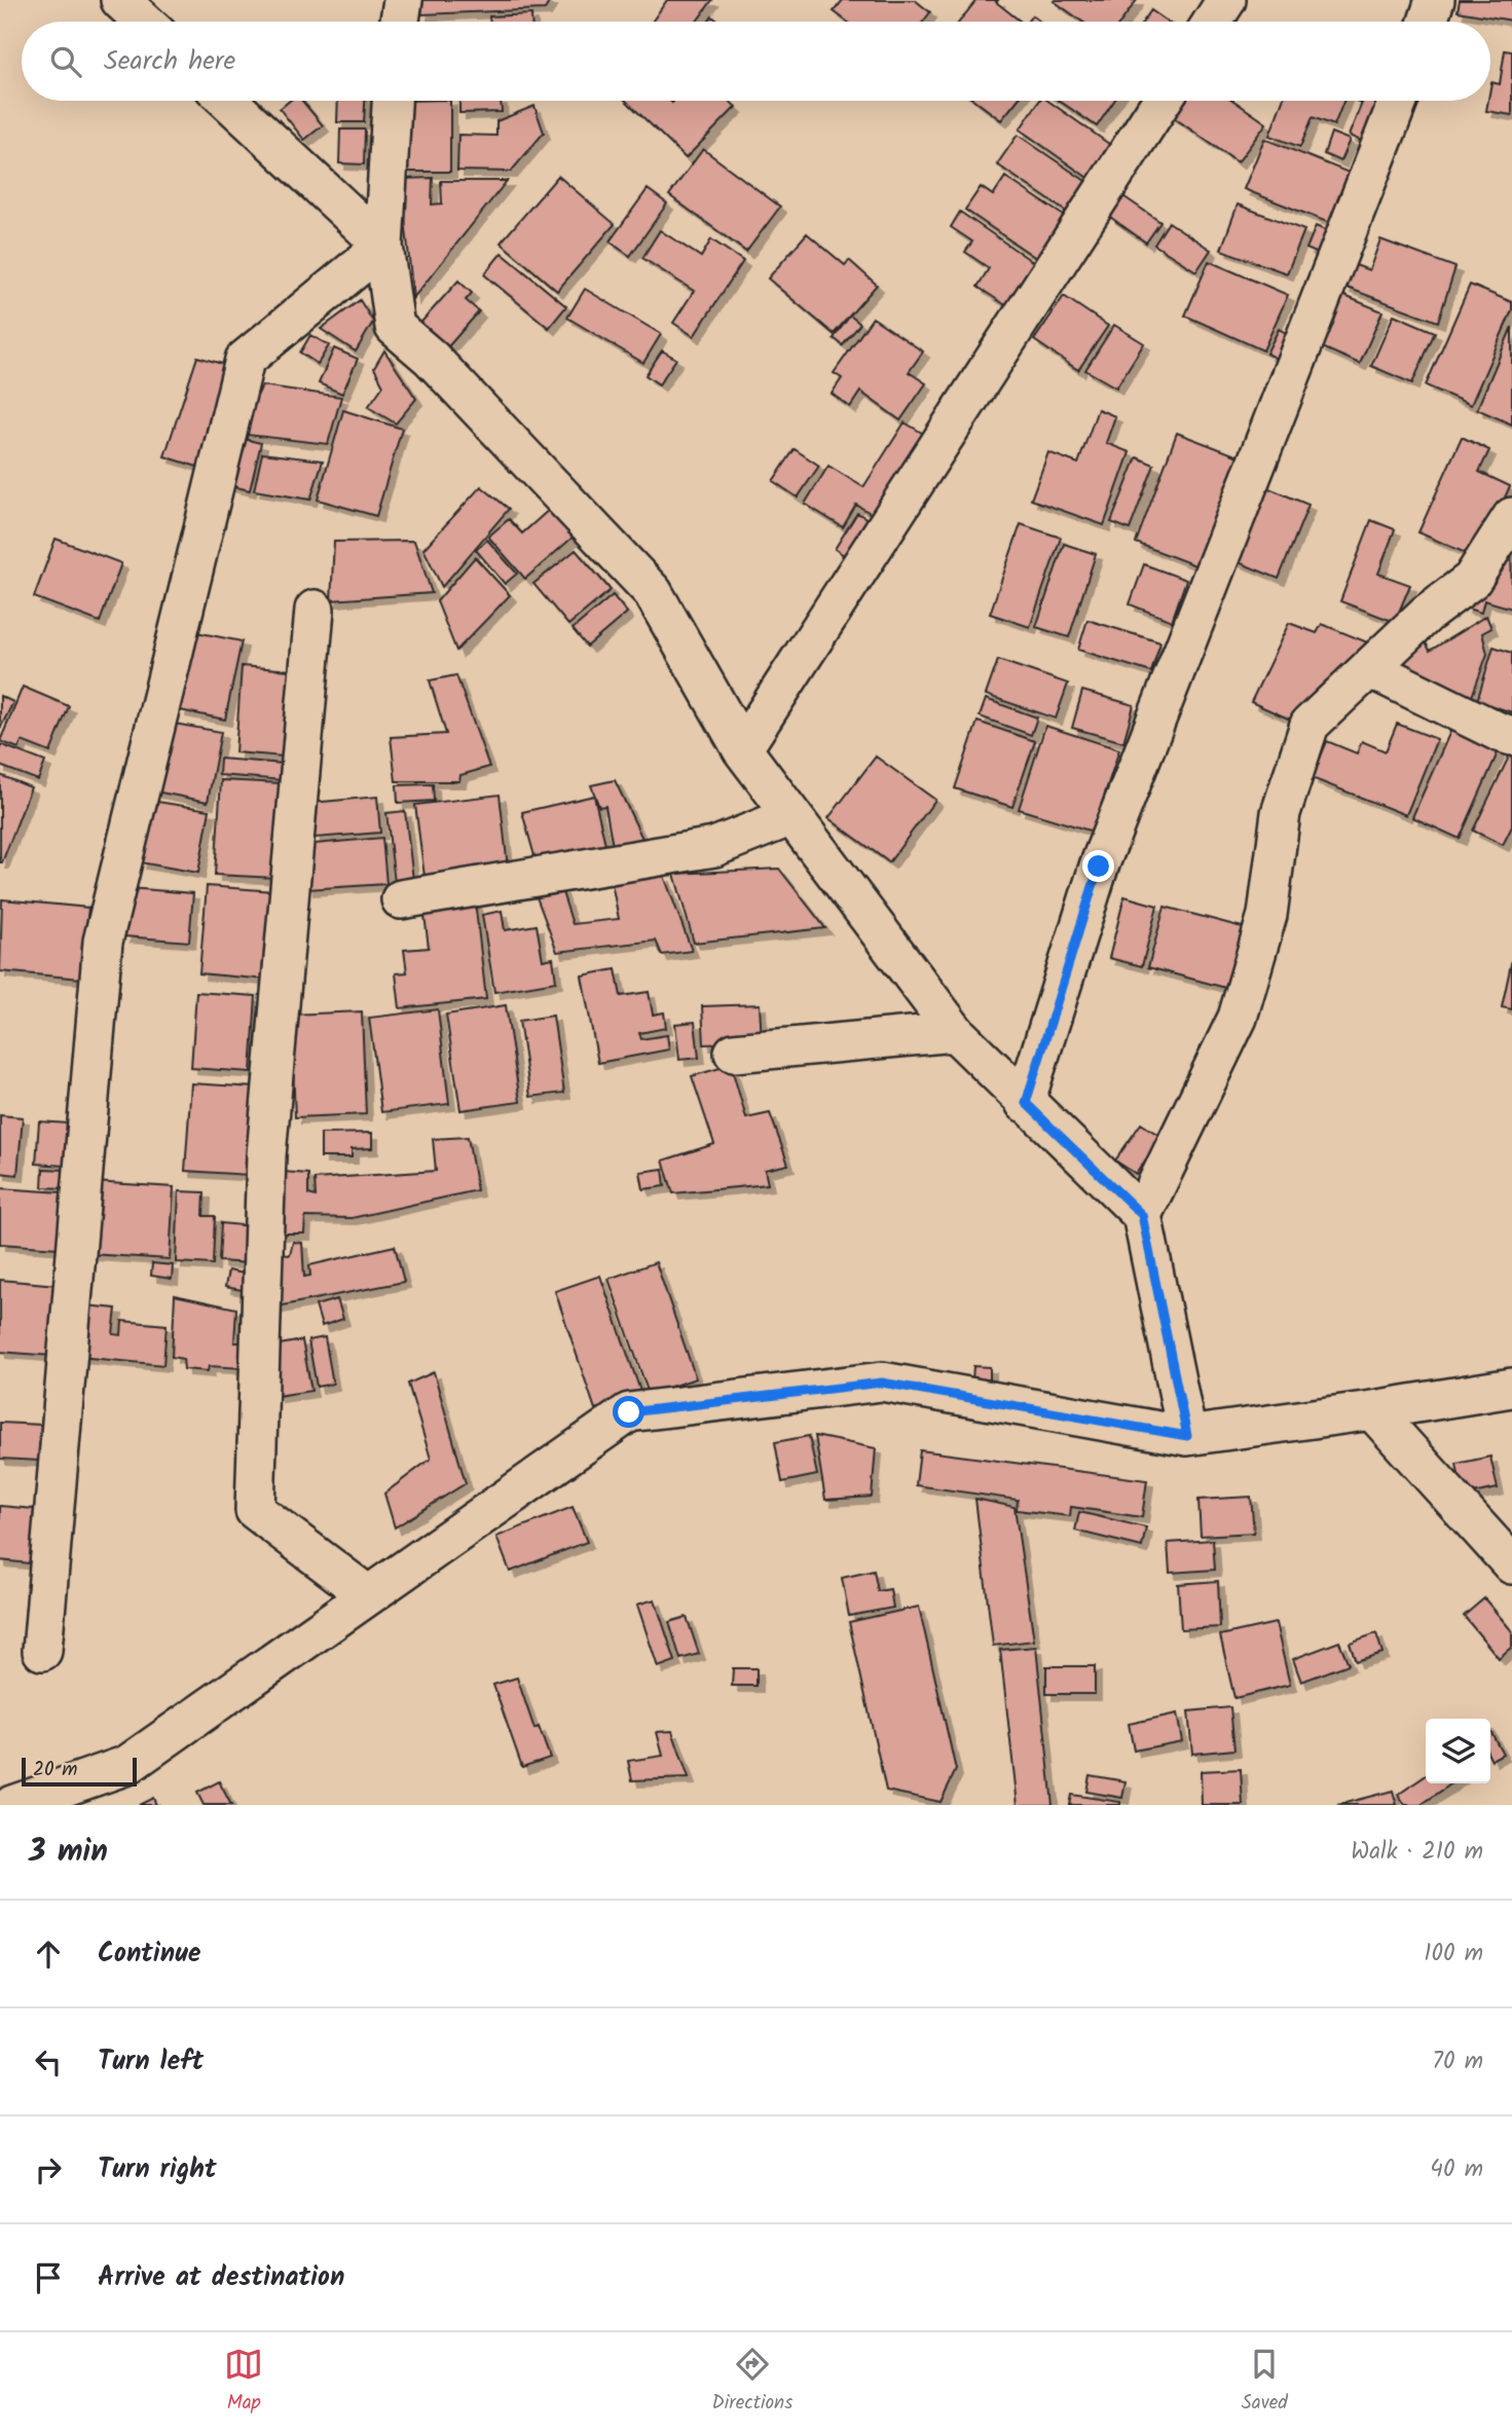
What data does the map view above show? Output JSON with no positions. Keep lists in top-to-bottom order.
{
  "scale_bar": "20 m",
  "page": {
    "search": "Search here",
    "scale": "20 m",
    "heading": ["3 min", "Walk · 210 m"],
    "list": [
      ["Continue", "100 m"],
      ["Turn left", "70 m"],
      ["Turn right", "40 m"],
      "Arrive at destination"
    ],
    "nav": ["Map", "Directions", "Saved"]
  }
}
